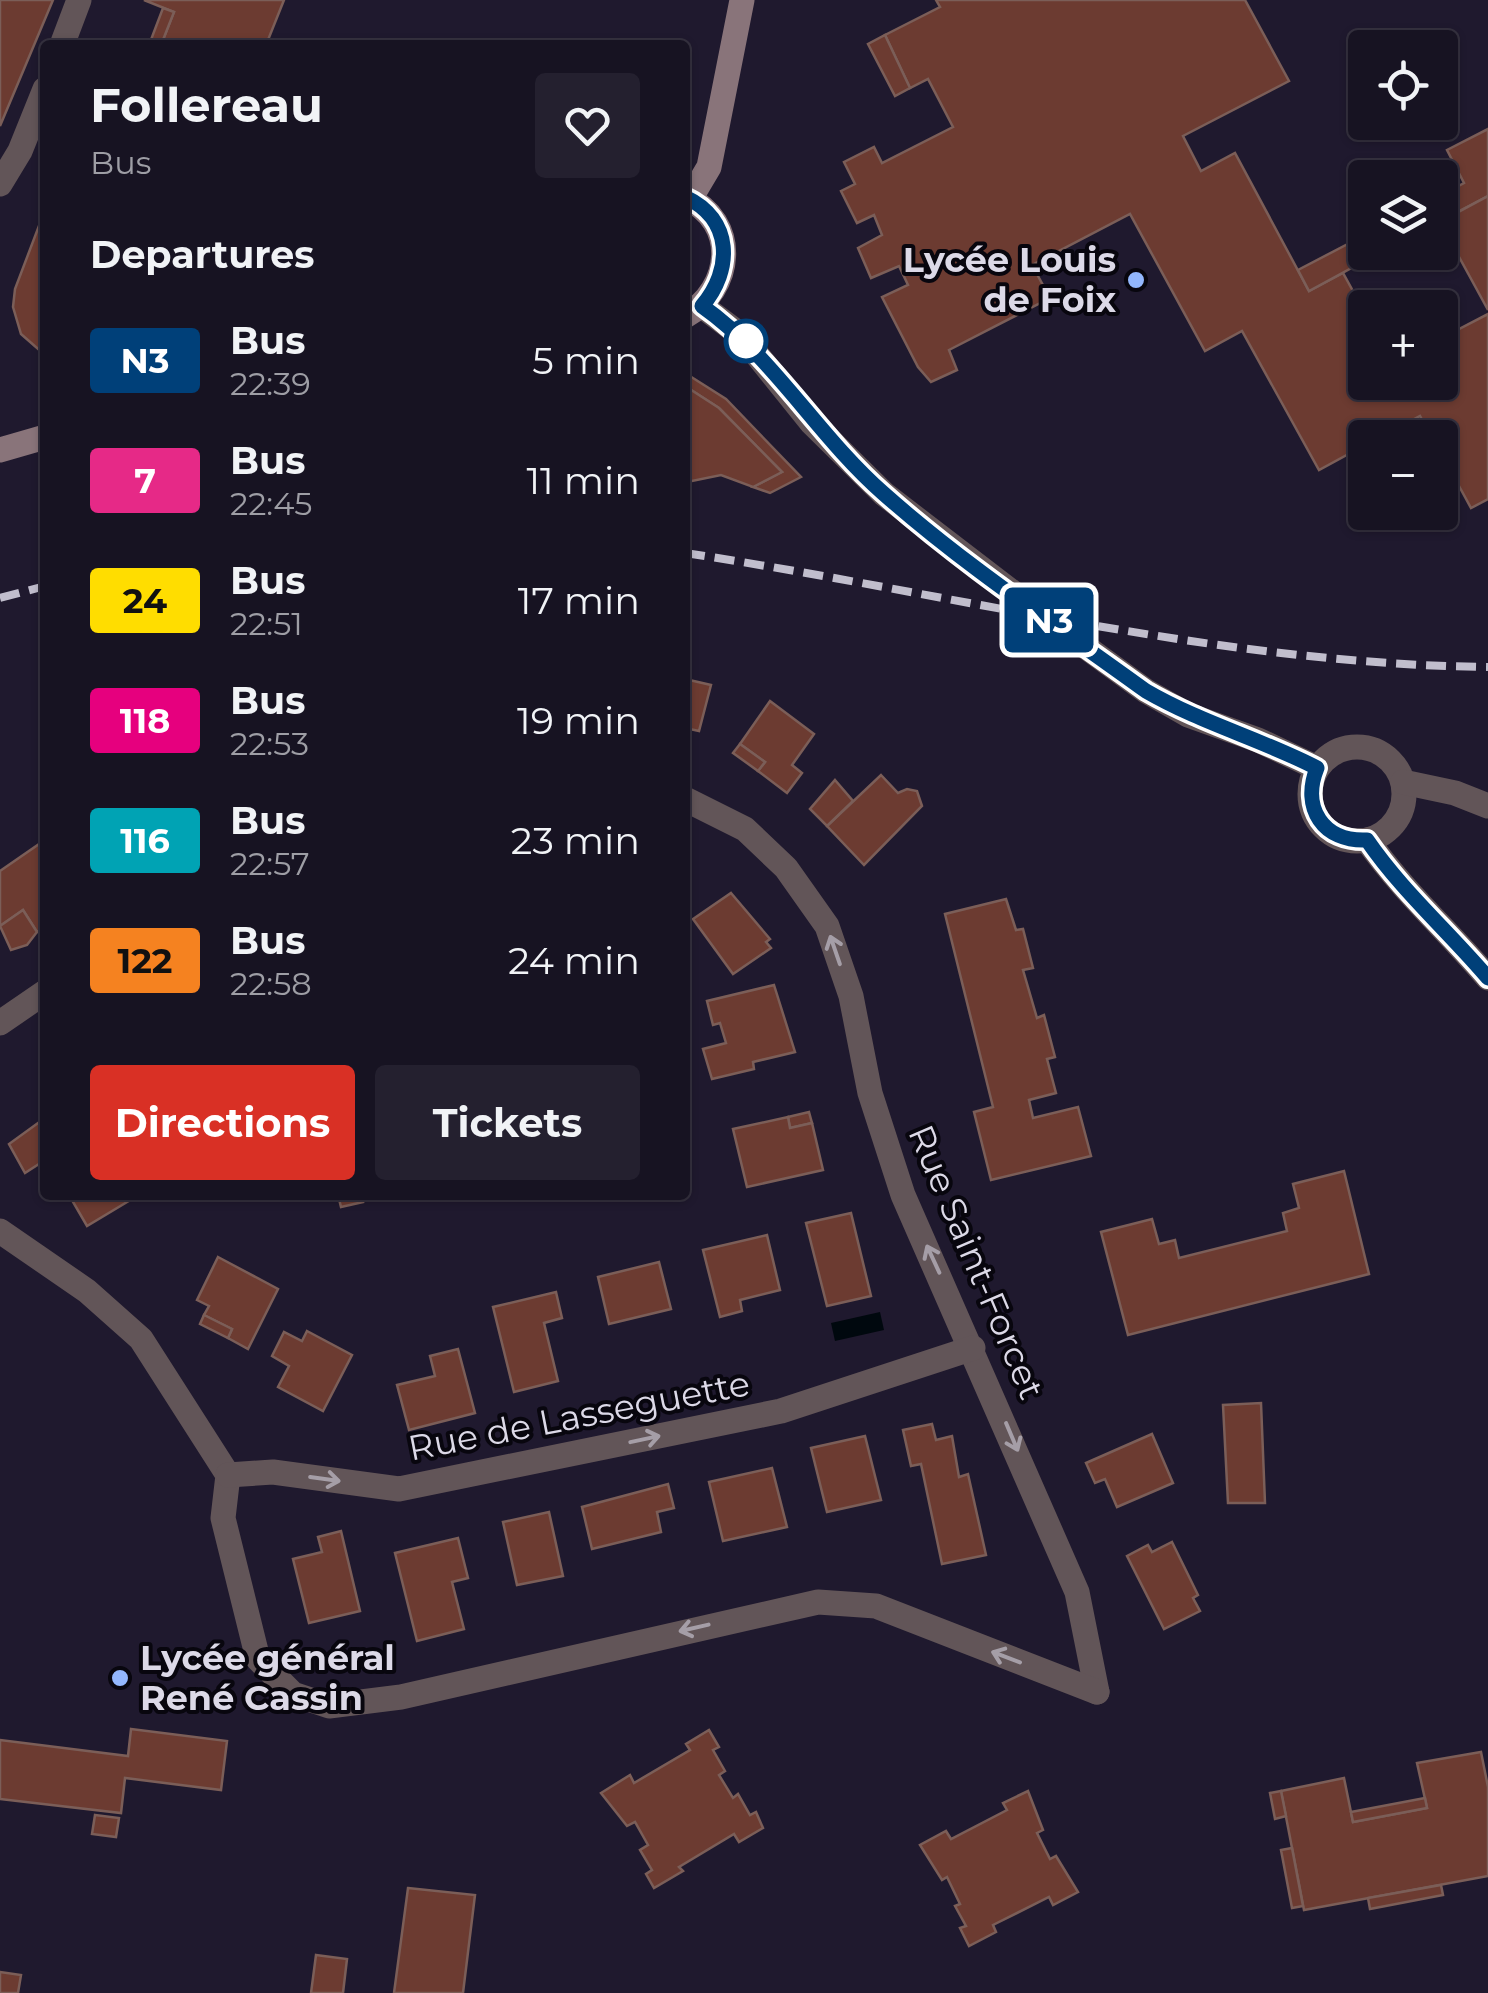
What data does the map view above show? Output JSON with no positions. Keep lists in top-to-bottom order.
{
  "streets": {
    "street": ["Rue Saint-Forcet", "Rue de Lasseguette"]
  },
  "crossings": [
    ["Rue Saint-Forcet", "Rue de Lasseguette"]
  ],
  "one_way": ["Rue de Lasseguette"],
  "places": ["Lycée Louis de Foix", "Lycée général René Cassin"],
  "lines": ["bus line N3"],
  "page": {
    "on_map": "N3",
    "map_buttons": ["+", "−"],
    "heading": [
      ["Follereau", "Bus"],
      "Departures"
    ],
    "list": [
      {
        "mark": "N3",
        "name": "Bus",
        "note": "22:39",
        "value": "5 min"
      },
      {
        "mark": "7",
        "name": "Bus",
        "note": "22:45",
        "value": "11 min"
      },
      {
        "mark": "24",
        "name": "Bus",
        "note": "22:51",
        "value": "17 min"
      },
      {
        "mark": "118",
        "name": "Bus",
        "note": "22:53",
        "value": "19 min"
      },
      {
        "mark": "116",
        "name": "Bus",
        "note": "22:57",
        "value": "23 min"
      },
      {
        "mark": "122",
        "name": "Bus",
        "note": "22:58",
        "value": "24 min"
      }
    ],
    "buttons": ["Directions", "Tickets"]
  }
}
